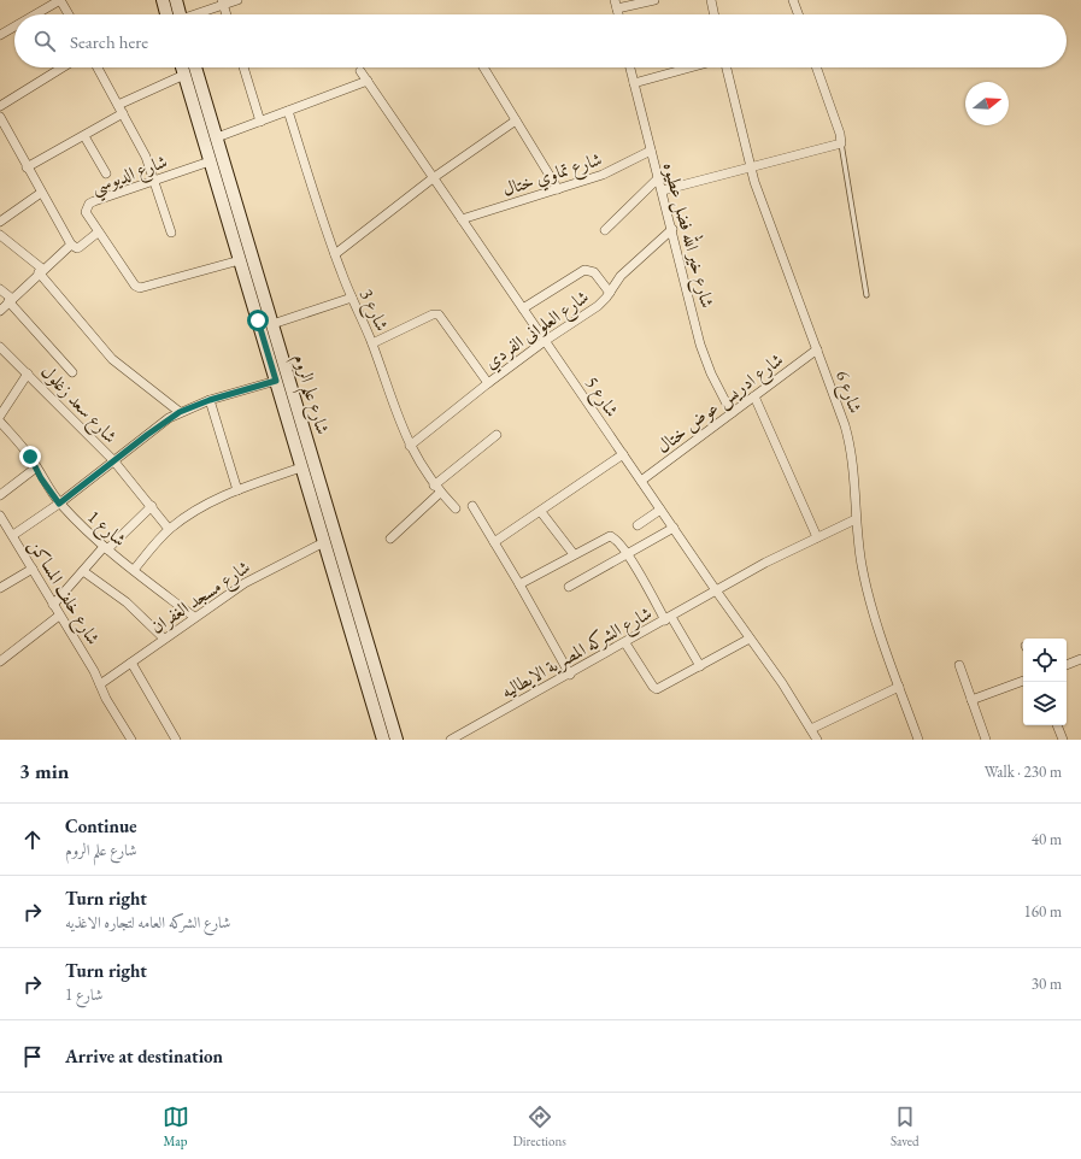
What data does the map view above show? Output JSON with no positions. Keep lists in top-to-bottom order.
{
  "streets": {
    "street": [
      "شارع الديوسي",
      "شارع تماوي ختال",
      "شارع خير الله فضل عطيوه",
      "شارع 3",
      "شارع العلوانى الفردي",
      "شارع 6",
      "شارع علم الروم",
      "شارع 5",
      "شارع ادريس عوض ختال",
      "شارع سعد زغلول",
      "شارع 1",
      "شارع خلف المساكن",
      "شارع مسجد الغفران",
      "شارع الشركه المصرية الايطاليه"
    ]
  },
  "crossings": [
    ["شارع الديوسي", "شارع علم الروم"],
    ["شارع تماوي ختال", "شارع خير الله فضل عطيوه"],
    ["شارع تماوي ختال", "شارع 5"],
    ["شارع خير الله فضل عطيوه", "شارع العلوانى الفردي"],
    ["شارع خير الله فضل عطيوه", "شارع ادريس عوض ختال"],
    ["شارع 3", "شارع العلوانى الفردي"],
    ["شارع العلوانى الفردي", "شارع 5"],
    ["شارع 6", "شارع ادريس عوض ختال"],
    ["شارع 6", "شارع الشركه المصرية الايطاليه"],
    ["شارع علم الروم", "شارع مسجد الغفران"],
    ["شارع 5", "شارع ادريس عوض ختال"],
    ["شارع 5", "شارع الشركه المصرية الايطاليه"],
    ["شارع 1", "شارع مسجد الغفران"],
    ["شارع خلف المساكن", "شارع مسجد الغفران"]
  ],
  "north": "right",
  "page": {
    "search": "Search here",
    "heading": ["3 min", "Walk · 230 m"],
    "list": [
      ["Continue", "شارع علم الروم", "40 m"],
      ["Turn right", "شارع الشركه العامه لتجاره الاغذيه", "160 m"],
      ["Turn right", "شارع 1", "30 m"],
      "Arrive at destination"
    ],
    "nav": ["Map", "Directions", "Saved"]
  }
}
